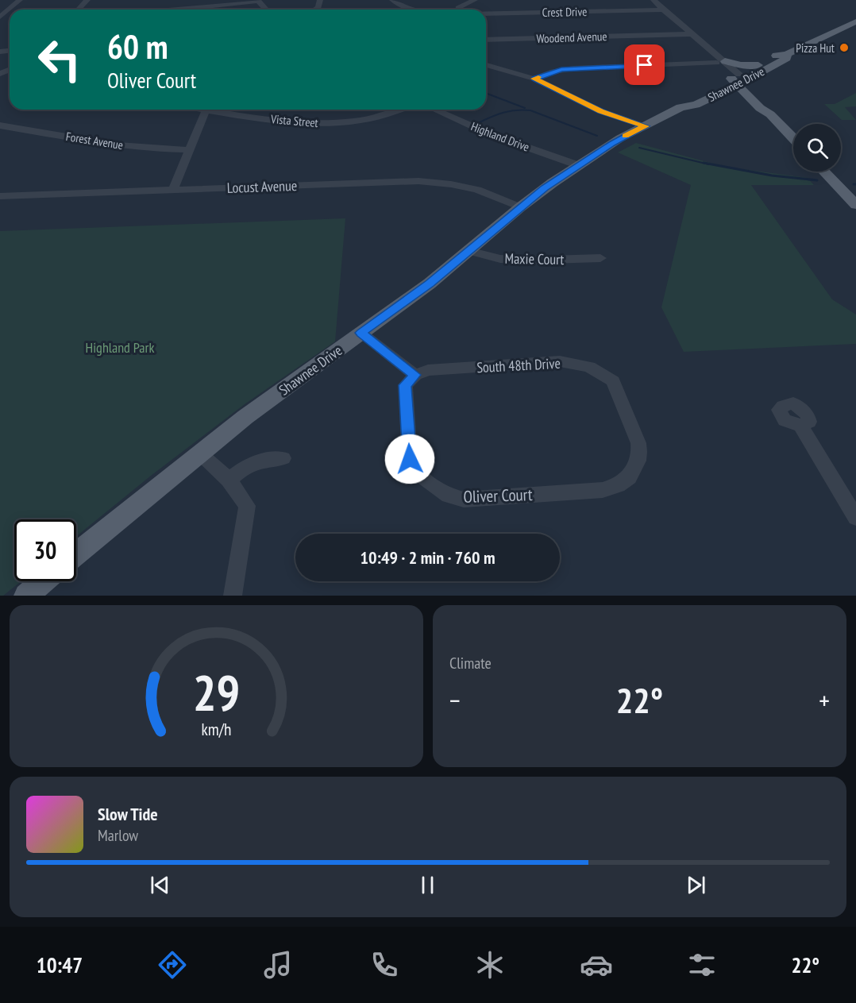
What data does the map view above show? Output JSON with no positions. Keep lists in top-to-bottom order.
{
  "streets": {
    "main road": ["Shawnee Drive"],
    "street": [
      "Crest Drive",
      "Woodend Avenue",
      "Vista Street",
      "Highland Drive",
      "Forest Avenue",
      "Locust Avenue",
      "Maxie Court",
      "South 48th Drive",
      "Oliver Court"
    ]
  },
  "crossings": [
    ["Shawnee Drive", "Highland Drive"],
    ["Shawnee Drive", "Locust Avenue"],
    ["Shawnee Drive", "Maxie Court"],
    ["South 48th Drive", "Oliver Court"]
  ],
  "parks": ["Highland Park"],
  "places": ["Pizza Hut"],
  "page": {
    "turn": ["60 m", "Oliver Court"],
    "limit": "30",
    "trip": "10:49 · 2 min · 760 m",
    "tile": "Climate",
    "heat": ["−", "22°", "+"],
    "song": ["Slow Tide", "Marlow"],
    "tabs": ["10:47", "22°"],
    "gauge": ["29", "km/h"]
  }
}
